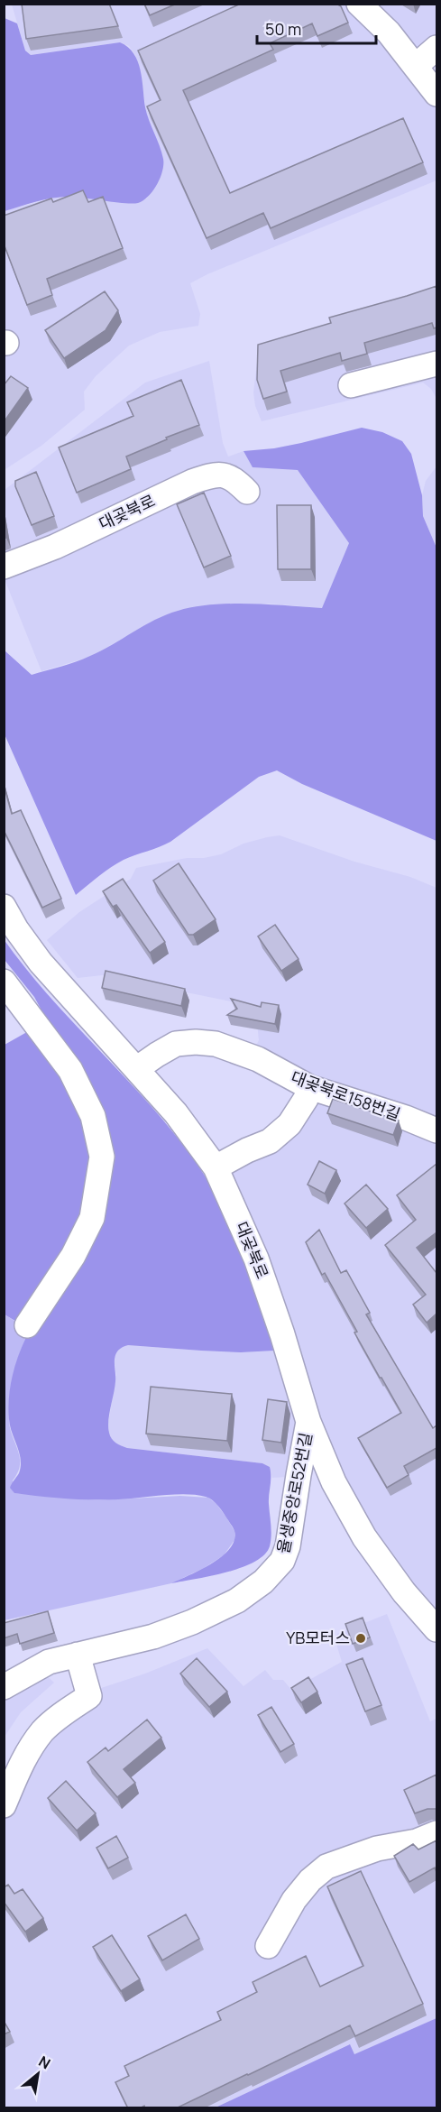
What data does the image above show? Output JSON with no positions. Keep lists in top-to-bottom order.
{
  "streets": {
    "street": ["대곶북로", "대곶북로158번길", "율생중앙로52번길"]
  },
  "crossings": [
    ["대곶북로", "대곶북로158번길"],
    ["대곶북로", "율생중앙로52번길"]
  ],
  "places": ["YB모터스"],
  "scale_bar": "50 m",
  "north": "top right"
}
